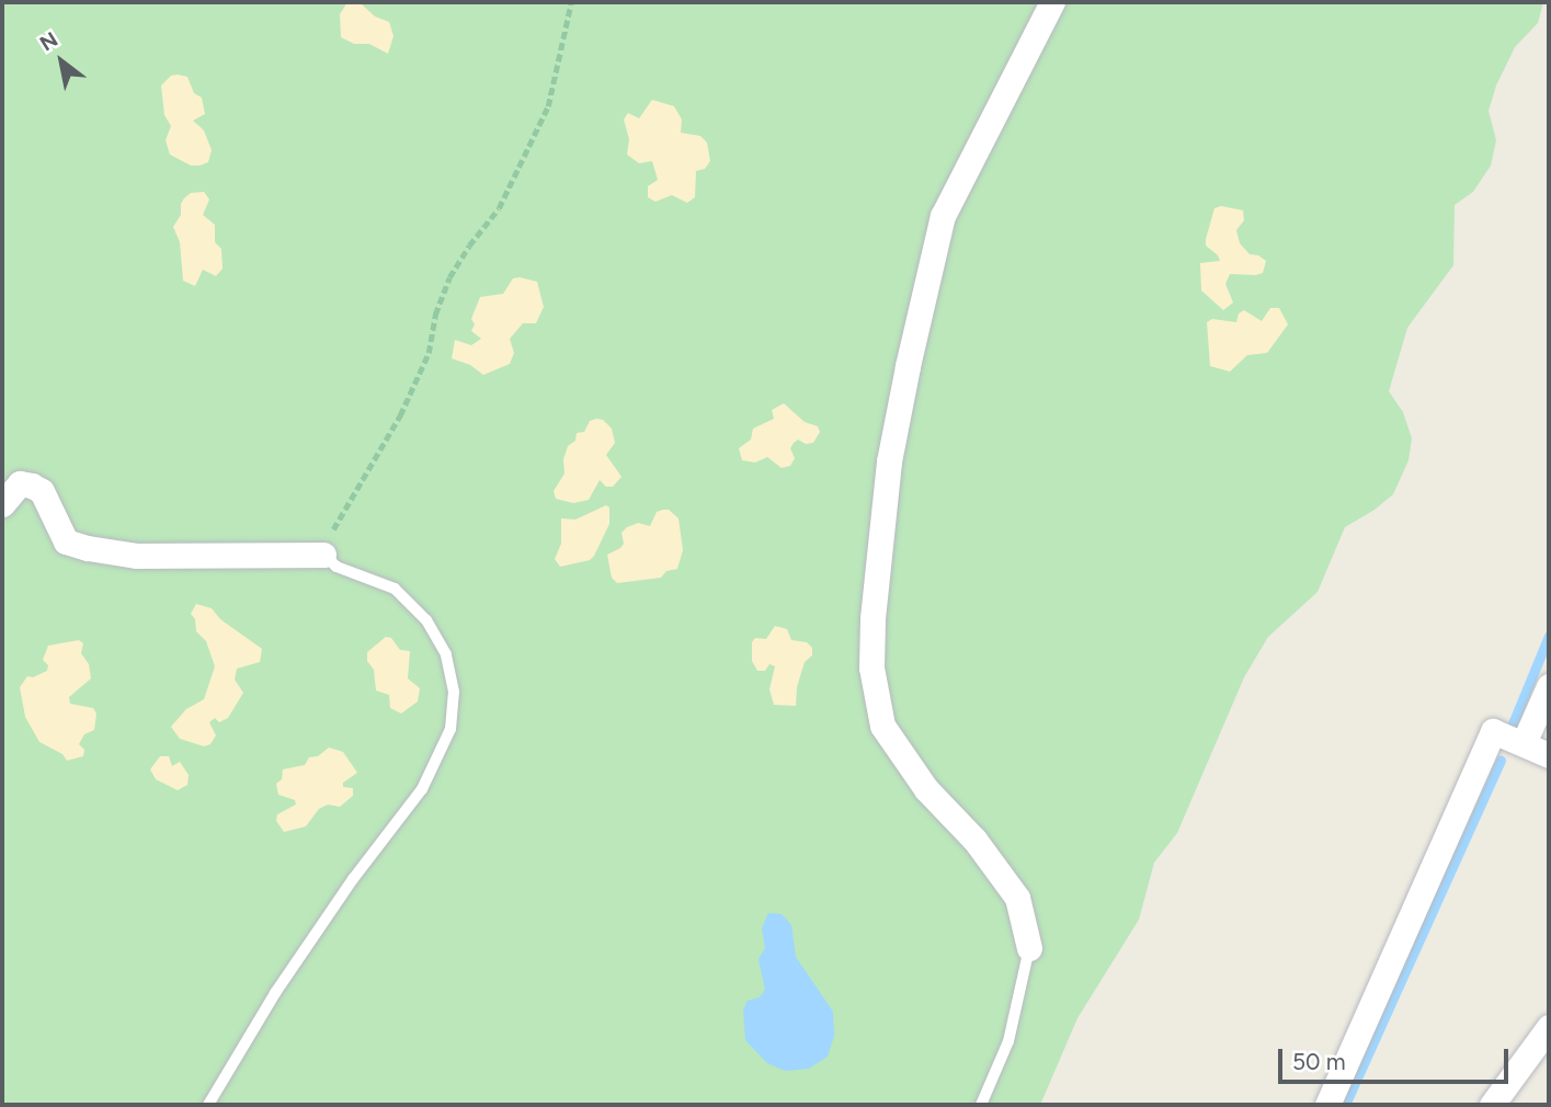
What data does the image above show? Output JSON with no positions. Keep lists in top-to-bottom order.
{
  "scale_bar": "50 m",
  "north": "top left"
}
